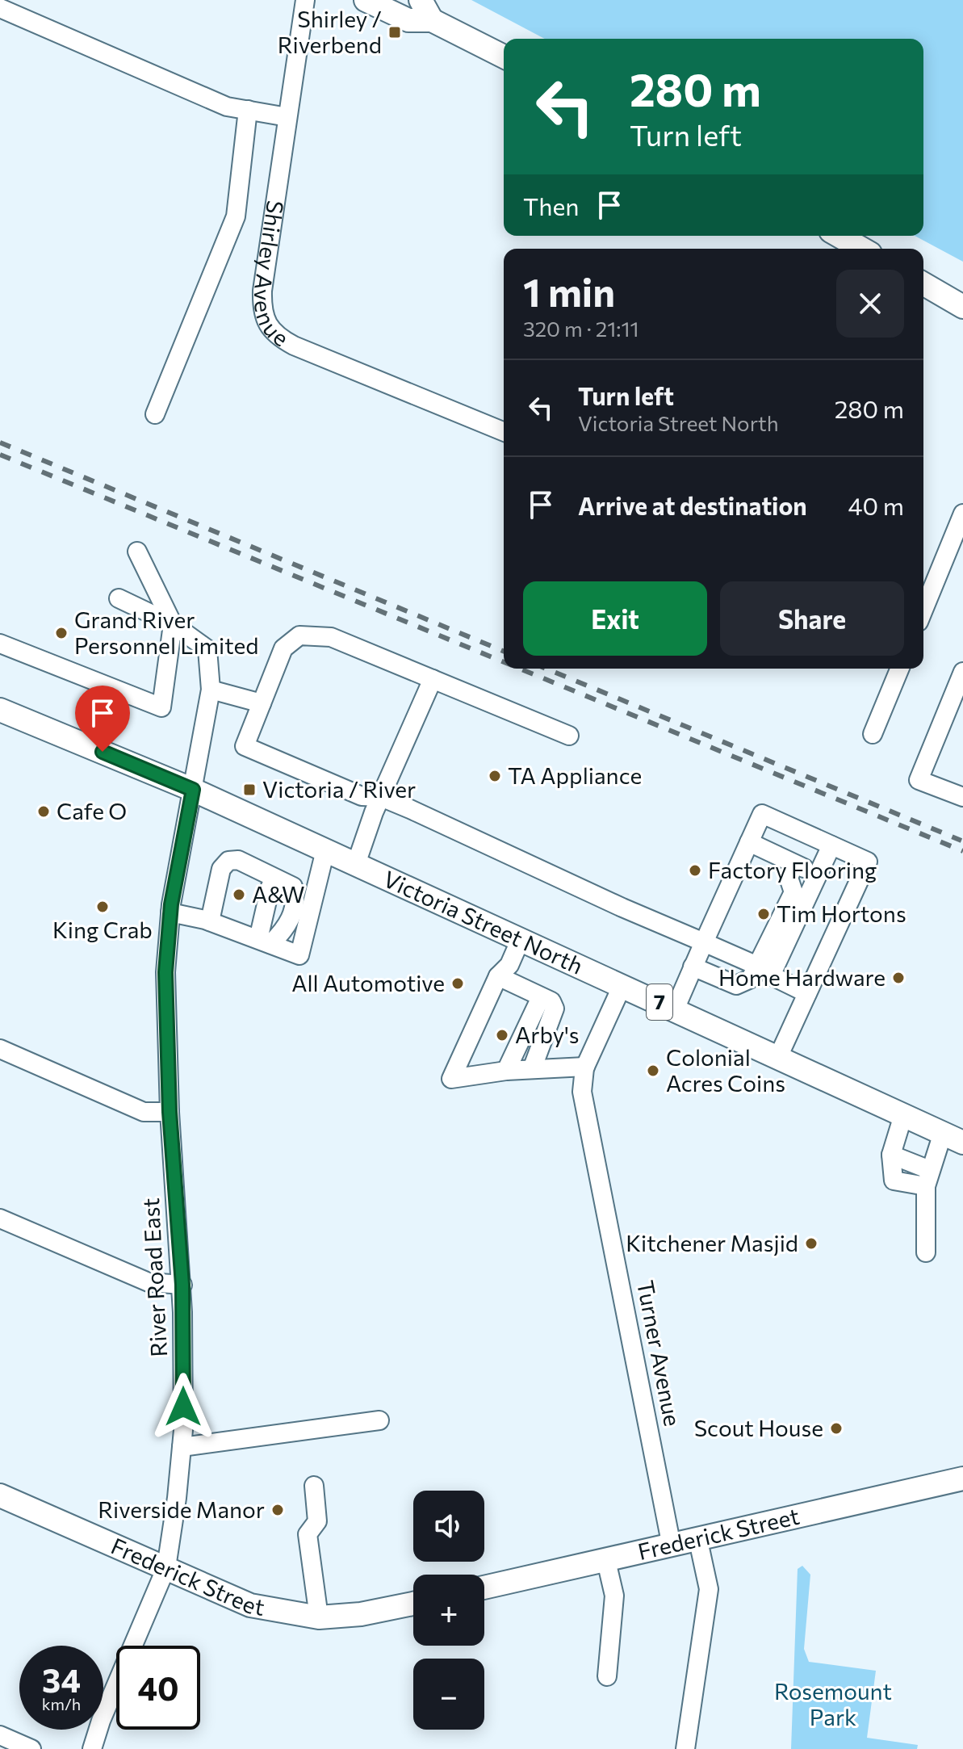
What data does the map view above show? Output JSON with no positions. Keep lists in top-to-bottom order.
{
  "streets": {
    "main road": ["Victoria Street North", "7", "Frederick Street"],
    "street": ["Shirley Avenue", "River Road East", "Turner Avenue"]
  },
  "crossings": [
    ["Victoria Street North", "River Road East"],
    ["Victoria Street North", "Turner Avenue"],
    ["River Road East", "Frederick Street"],
    ["Turner Avenue", "Frederick Street"]
  ],
  "parks": ["Rosemount Park"],
  "places": {
    "transit": ["Shirley / Riverbend", "Victoria / River"],
    "other": [
      "Grand River Personnel Limited",
      "TA Appliance",
      "Cafe O",
      "Factory Flooring",
      "A&W",
      "King Crab",
      "Tim Hortons",
      "Home Hardware",
      "All Automotive",
      "Arby's",
      "Colonial Acres Coins",
      "Kitchener Masjid",
      "Scout House",
      "Riverside Manor"
    ]
  },
  "page": {
    "turn": ["280 m", "Turn left"],
    "then": "Then",
    "heading": ["1 min", "320 m · 21:11"],
    "list": [
      {
        "name": "Turn left",
        "note": "Victoria Street North",
        "value": "280 m"
      },
      {
        "name": "Arrive at destination",
        "value": "40 m"
      }
    ],
    "buttons": ["Exit", "Share"],
    "map_buttons": ["+", "−"],
    "speed": "34 km/h",
    "limit": "40"
  }
}
